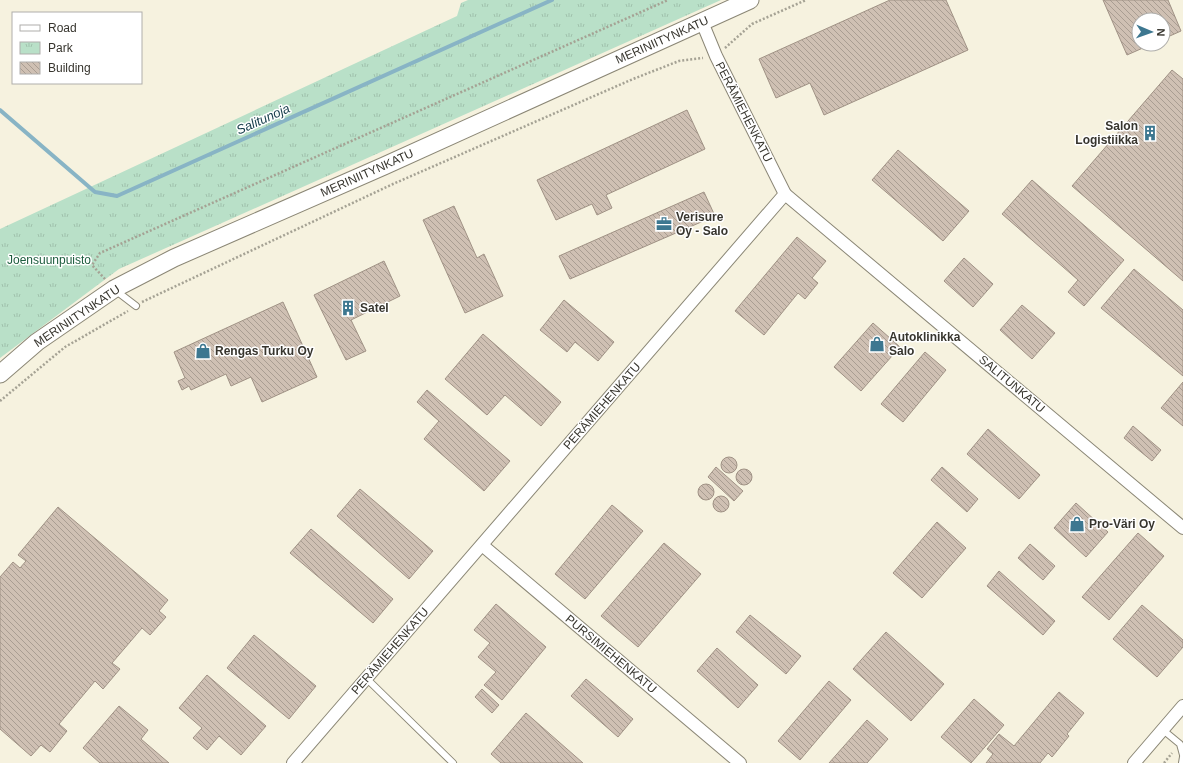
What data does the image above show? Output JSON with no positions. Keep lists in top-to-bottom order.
{
  "streets": {
    "main road": ["MERINIITYNKATU"],
    "street": ["PERÄMIEHENKATU", "SALITUNKATU", "PURSIMIEHENKATU"]
  },
  "crossings": [
    ["MERINIITYNKATU", "PERÄMIEHENKATU"],
    ["PERÄMIEHENKATU", "SALITUNKATU"],
    ["PERÄMIEHENKATU", "PURSIMIEHENKATU"]
  ],
  "water": ["Salitunoja"],
  "parks": ["Joensuunpuisto"],
  "places": {
    "building": ["Salon Logistiikka", "Satel"],
    "office": ["Verisure Oy - Salo"],
    "shop": ["Autoklinikka Salo", "Rengas Turku Oy", "Pro-Väri Oy"]
  },
  "legend": ["Road", "Park", "Building"],
  "north": "right"
}
